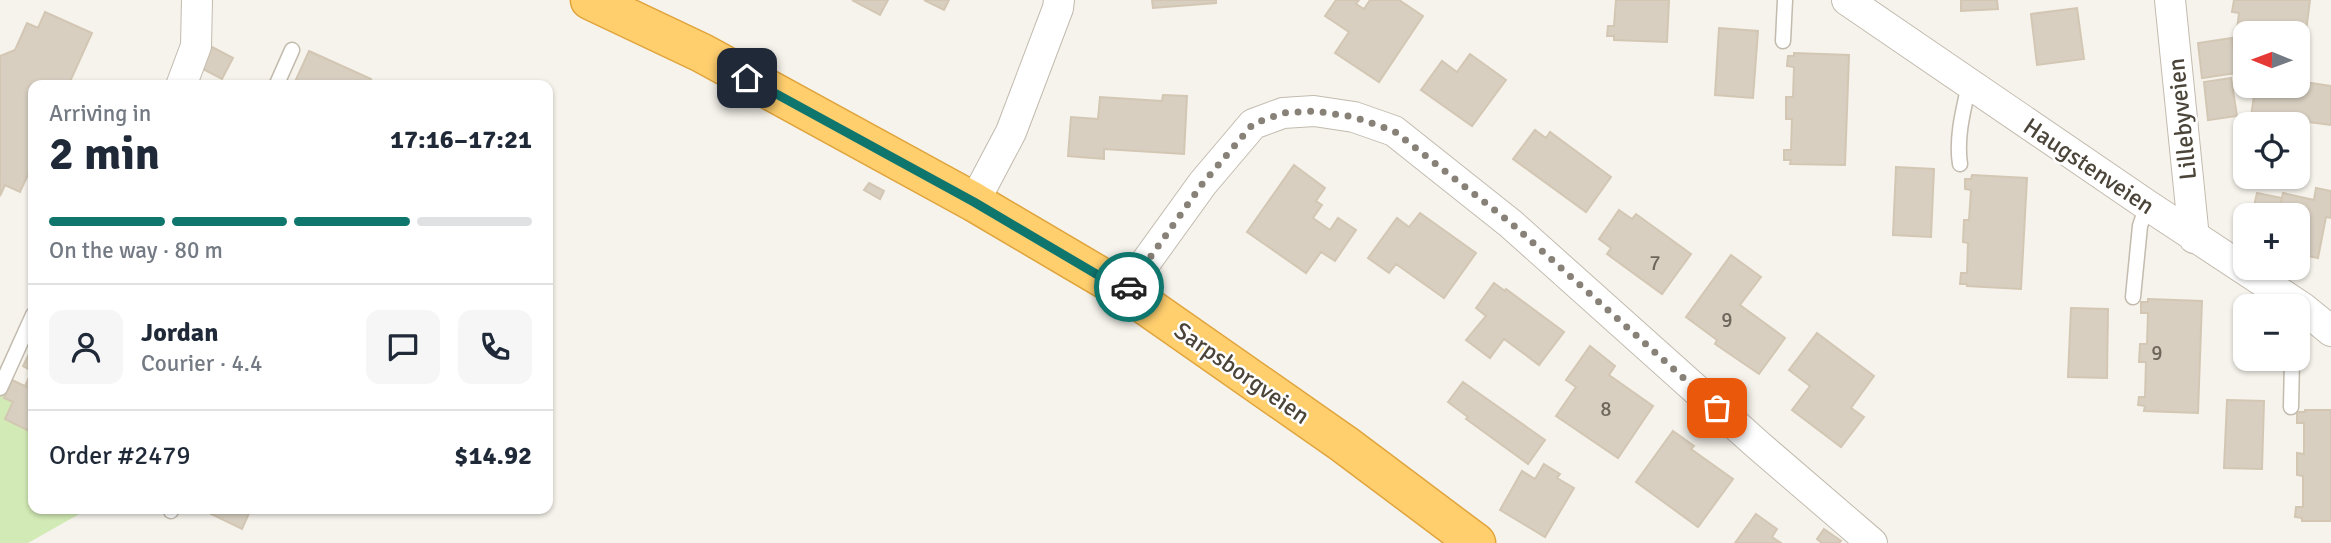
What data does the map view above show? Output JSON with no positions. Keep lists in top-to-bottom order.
{
  "streets": {
    "highway": ["Sarpsborgveien"],
    "street": ["Lillebyveien", "Haugstenveien"]
  },
  "crossings": [
    ["Lillebyveien", "Haugstenveien"]
  ],
  "house_numbers": [
    "7",
    "9",
    "9",
    "8"
  ],
  "north": "left",
  "page": {
    "map_buttons": ["+", "−"],
    "heading": ["2 min", "Arriving in", "17:16–17:21"],
    "panel": [
      "Jordan",
      "Courier · 4.4",
      "Order #2479",
      "$14.92"
    ],
    "bar": "On the way · 80 m"
  }
}
